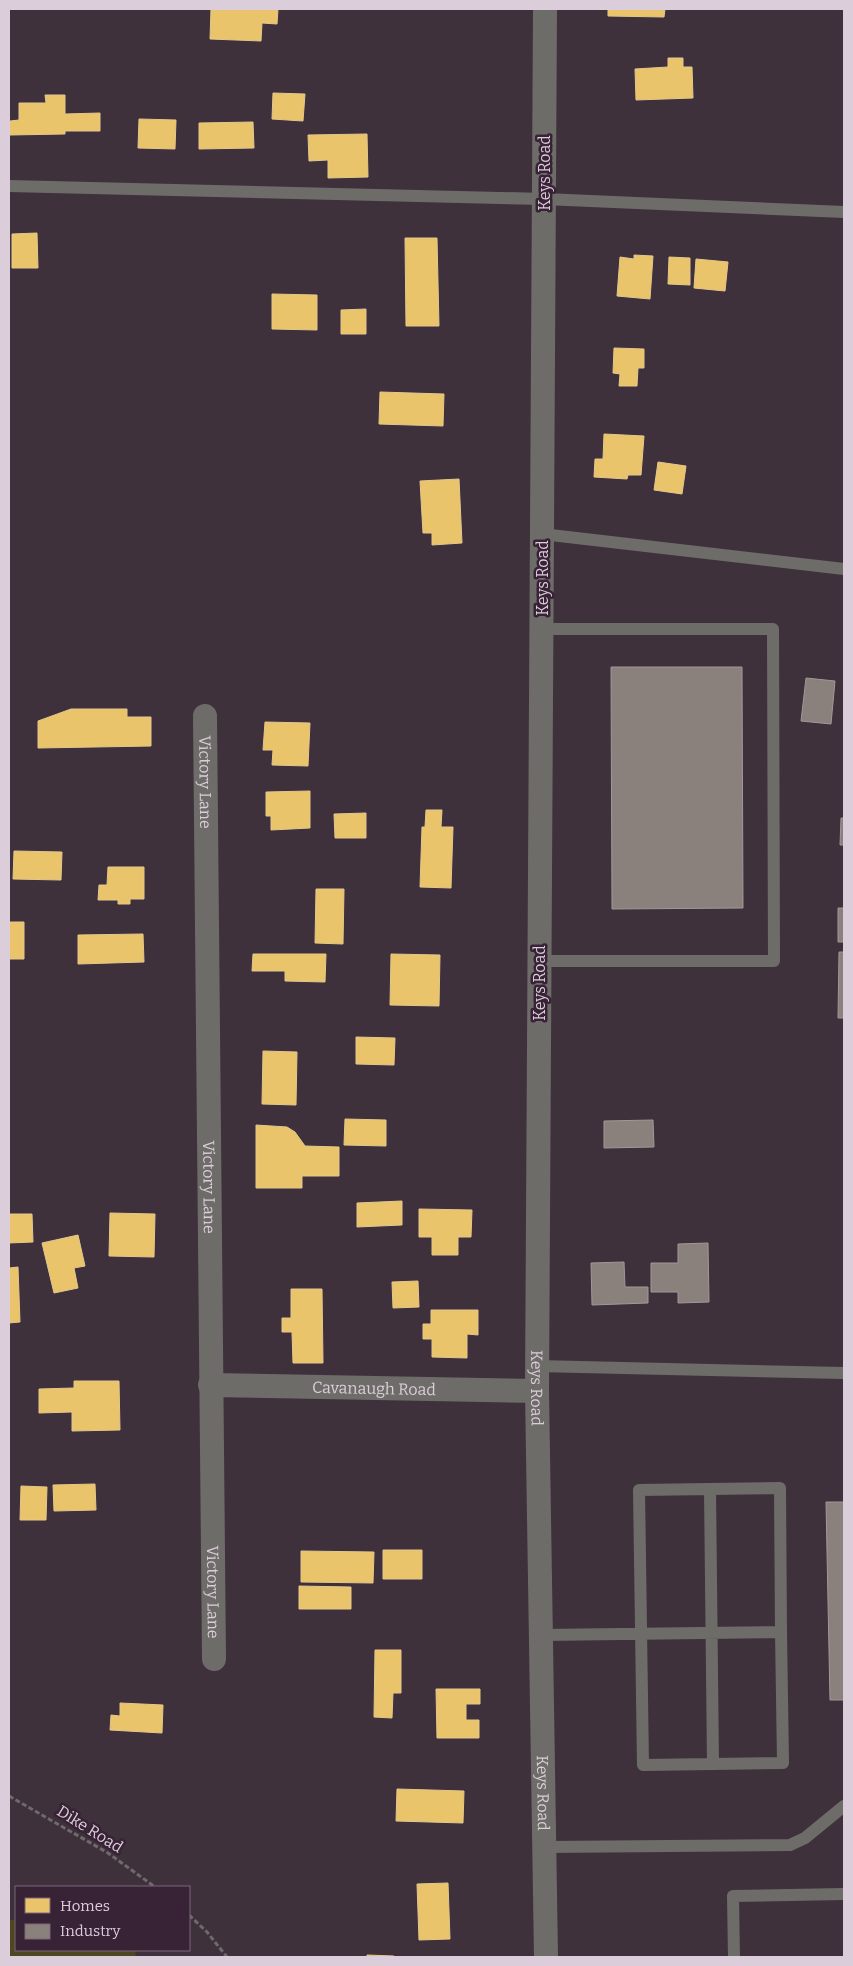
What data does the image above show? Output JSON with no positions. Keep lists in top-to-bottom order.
{
  "streets": {
    "street": ["Keys Road", "Victory Lane", "Cavanaugh Road"],
    "path": ["Dike Road"]
  },
  "crossings": [
    ["Keys Road", "Cavanaugh Road"],
    ["Victory Lane", "Cavanaugh Road"]
  ],
  "legend": ["Homes", "Industry"]
}
